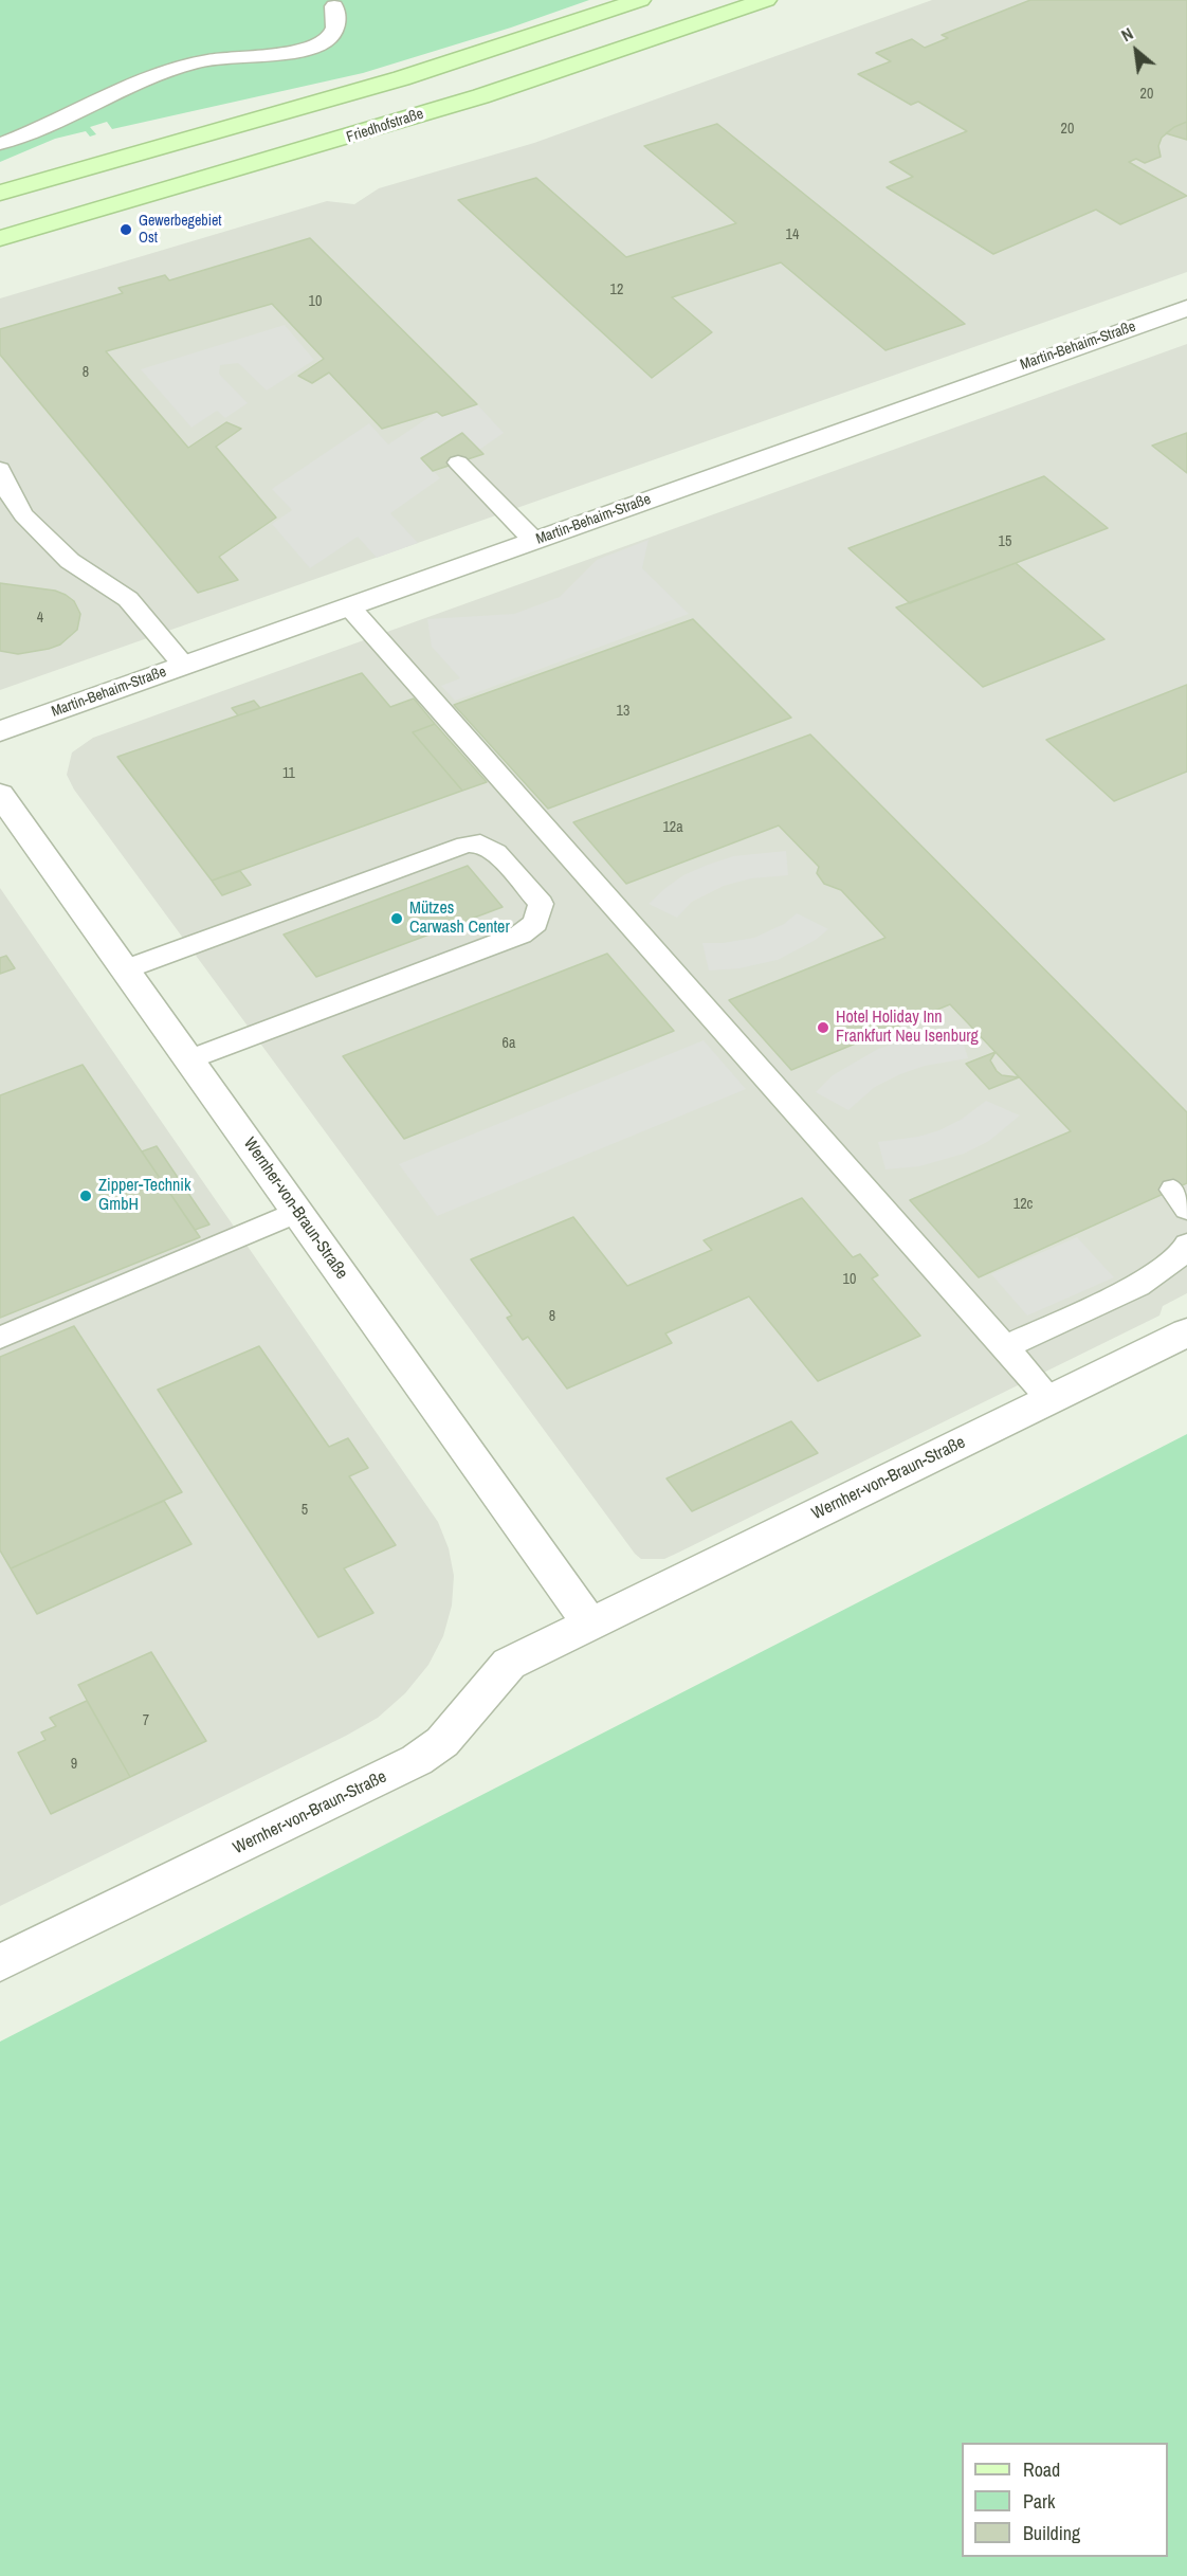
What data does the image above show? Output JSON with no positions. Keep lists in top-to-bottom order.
{
  "streets": {
    "main road": ["Friedhofstraße"],
    "street": ["Martin-Behaim-Straße", "Wernher-von-Braun-Straße"]
  },
  "places": [
    "Gewerbegebiet Ost",
    "Mützes Carwash Center",
    "Hotel Holiday Inn Frankfurt Neu Isenburg",
    "Zipper-Technik GmbH"
  ],
  "house_numbers": [
    "20",
    "20",
    "14",
    "12",
    "10",
    "8",
    "15",
    "4",
    "13",
    "11",
    "12a",
    "6a",
    "12c",
    "10",
    "8",
    "5",
    "7",
    "9"
  ],
  "legend": ["Road", "Park", "Building"],
  "north": "top left"
}
